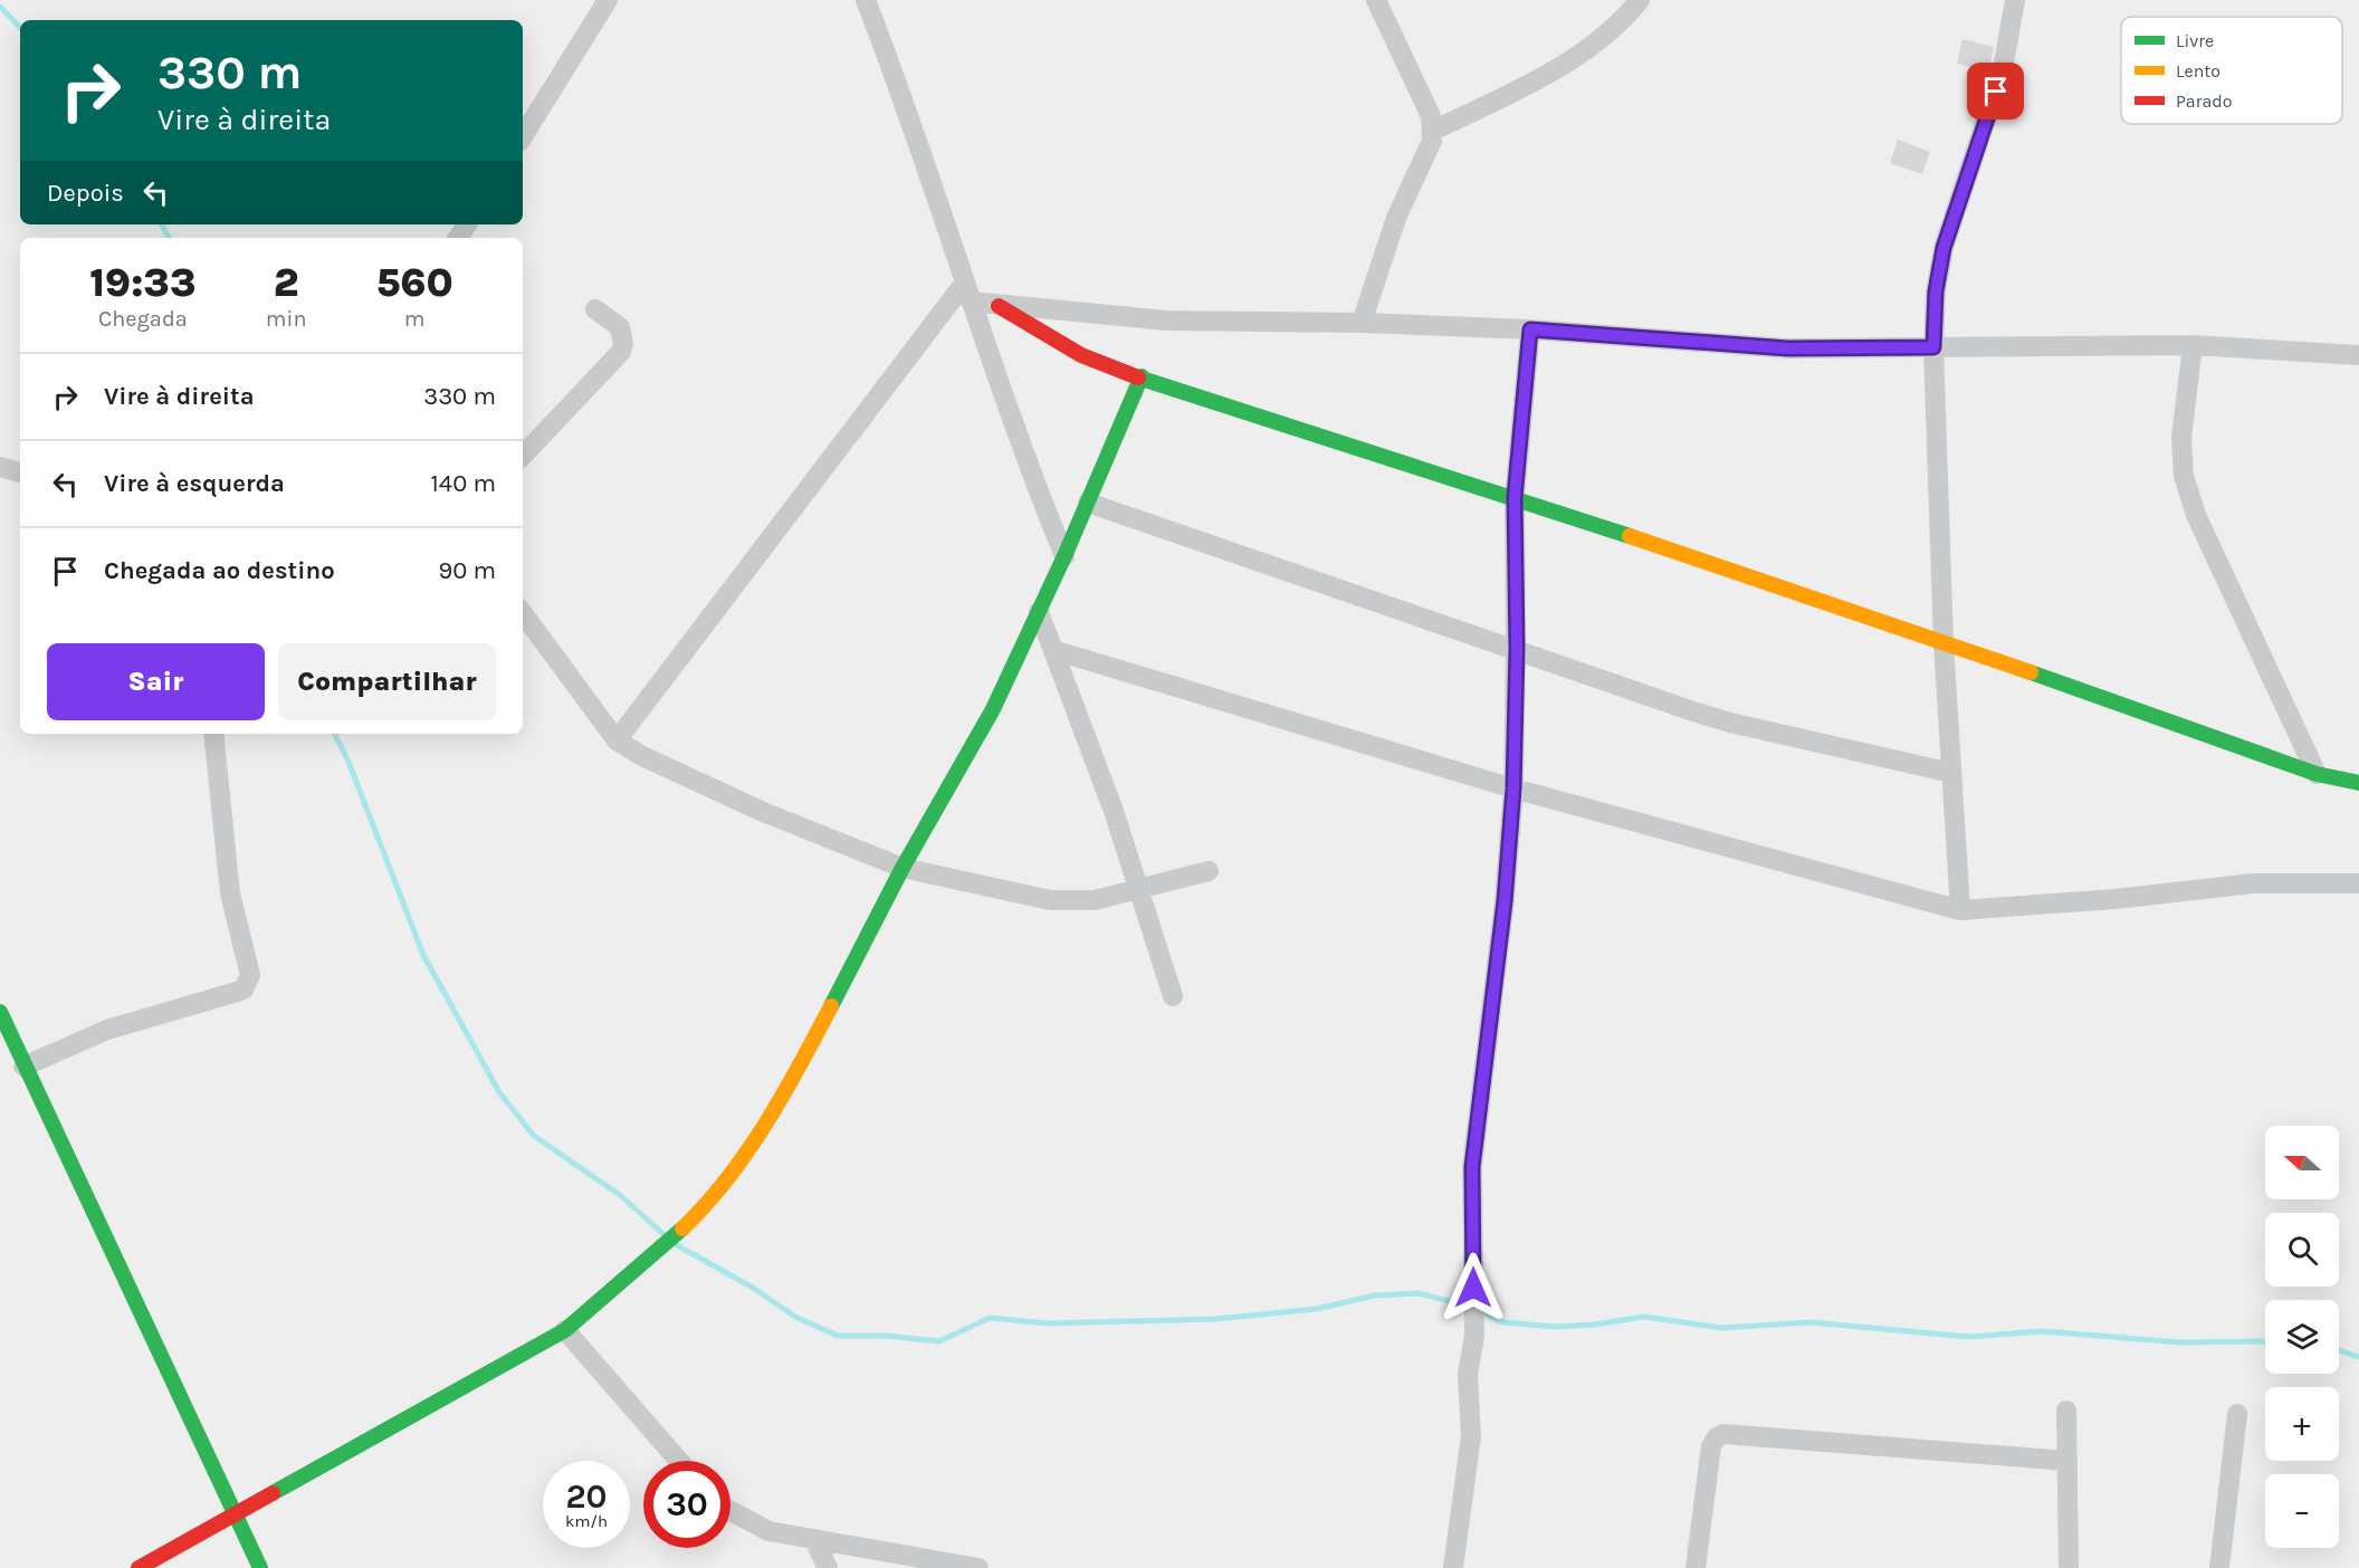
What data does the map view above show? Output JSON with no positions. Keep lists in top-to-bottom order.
{
  "legend": ["Livre", "Lento", "Parado"],
  "north": "left",
  "page": {
    "turn": ["330 m", "Vire à direita"],
    "then": "Depois",
    "eta": [
      "19:33",
      "Chegada",
      "2",
      "min",
      "560",
      "m"
    ],
    "list": [
      {
        "name": "Vire à direita",
        "value": "330 m"
      },
      {
        "name": "Vire à esquerda",
        "value": "140 m"
      },
      {
        "name": "Chegada ao destino",
        "value": "90 m"
      }
    ],
    "buttons": ["Sair", "Compartilhar"],
    "map_buttons": ["+", "−"],
    "speed": "20 km/h",
    "limit": "30"
  }
}
